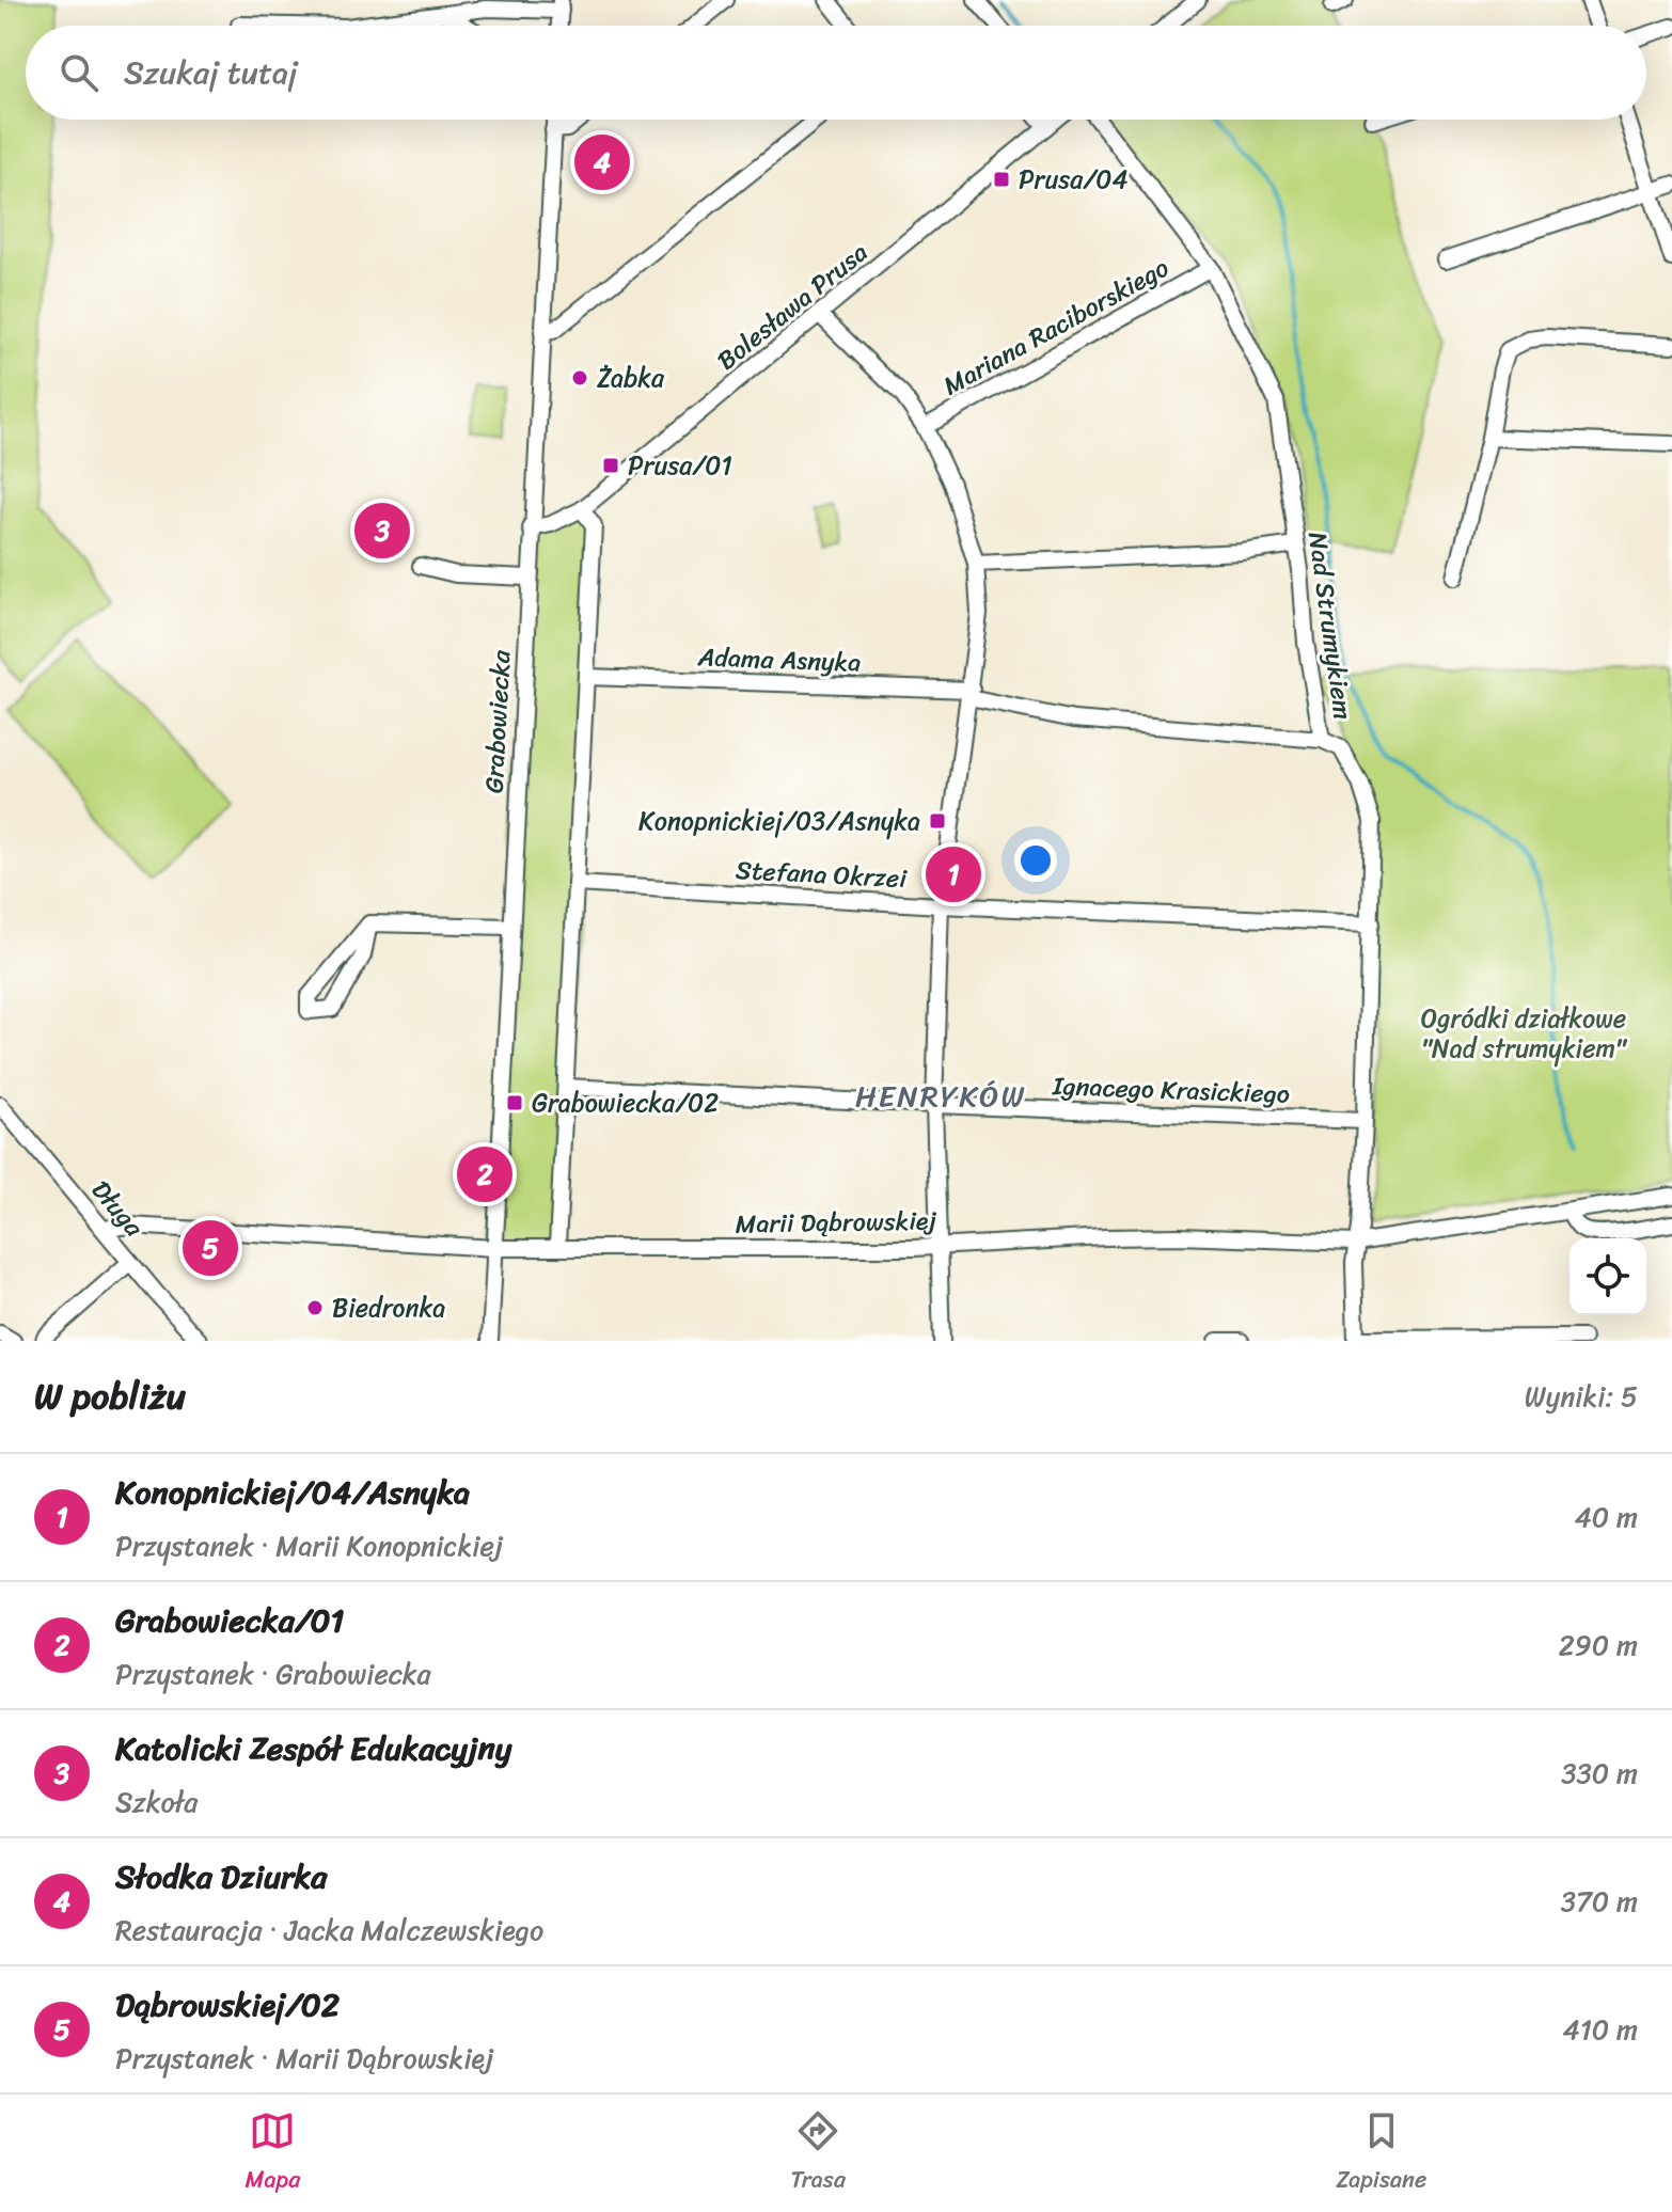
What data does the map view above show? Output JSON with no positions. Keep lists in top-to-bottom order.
{
  "streets": {
    "street": [
      "Bolesława Prusa",
      "Mariana Raciborskiego",
      "Nad Strumykiem",
      "Adama Asnyka",
      "Grabowiecka",
      "Stefana Okrzei",
      "Ignacego Krasickiego",
      "Długa",
      "Marii Dąbrowskiej"
    ]
  },
  "crossings": [
    ["Bolesława Prusa", "Grabowiecka"],
    ["Mariana Raciborskiego", "Nad Strumykiem"],
    ["Nad Strumykiem", "Adama Asnyka"],
    ["Nad Strumykiem", "Stefana Okrzei"],
    ["Nad Strumykiem", "Ignacego Krasickiego"],
    ["Nad Strumykiem", "Marii Dąbrowskiej"],
    ["Grabowiecka", "Marii Dąbrowskiej"],
    ["Długa", "Marii Dąbrowskiej"]
  ],
  "districts": ["HENRYKÓW"],
  "parks": ["Ogródki działkowe \"Nad strumykiem\""],
  "places": {
    "transit": [
      "Prusa/04",
      "Prusa/01",
      "Konopnickiej/03/Asnyka",
      "Grabowiecka/02"
    ],
    "other": ["Żabka", "Biedronka"]
  },
  "page": {
    "search": "Szukaj tutaj",
    "pins": [
      "4",
      "3",
      "1",
      "2",
      "5"
    ],
    "heading": ["W pobliżu", "Wyniki: 5"],
    "list": [
      {
        "mark": "1",
        "name": "Konopnickiej/04/Asnyka",
        "note": "Przystanek · Marii Konopnickiej",
        "value": "40 m"
      },
      {
        "mark": "2",
        "name": "Grabowiecka/01",
        "note": "Przystanek · Grabowiecka",
        "value": "290 m"
      },
      {
        "mark": "3",
        "name": "Katolicki Zespół Edukacyjny",
        "note": "Szkoła",
        "value": "330 m"
      },
      {
        "mark": "4",
        "name": "Słodka Dziurka",
        "note": "Restauracja · Jacka Malczewskiego",
        "value": "370 m"
      },
      {
        "mark": "5",
        "name": "Dąbrowskiej/02",
        "note": "Przystanek · Marii Dąbrowskiej",
        "value": "410 m"
      }
    ],
    "nav": ["Mapa", "Trasa", "Zapisane"]
  }
}
